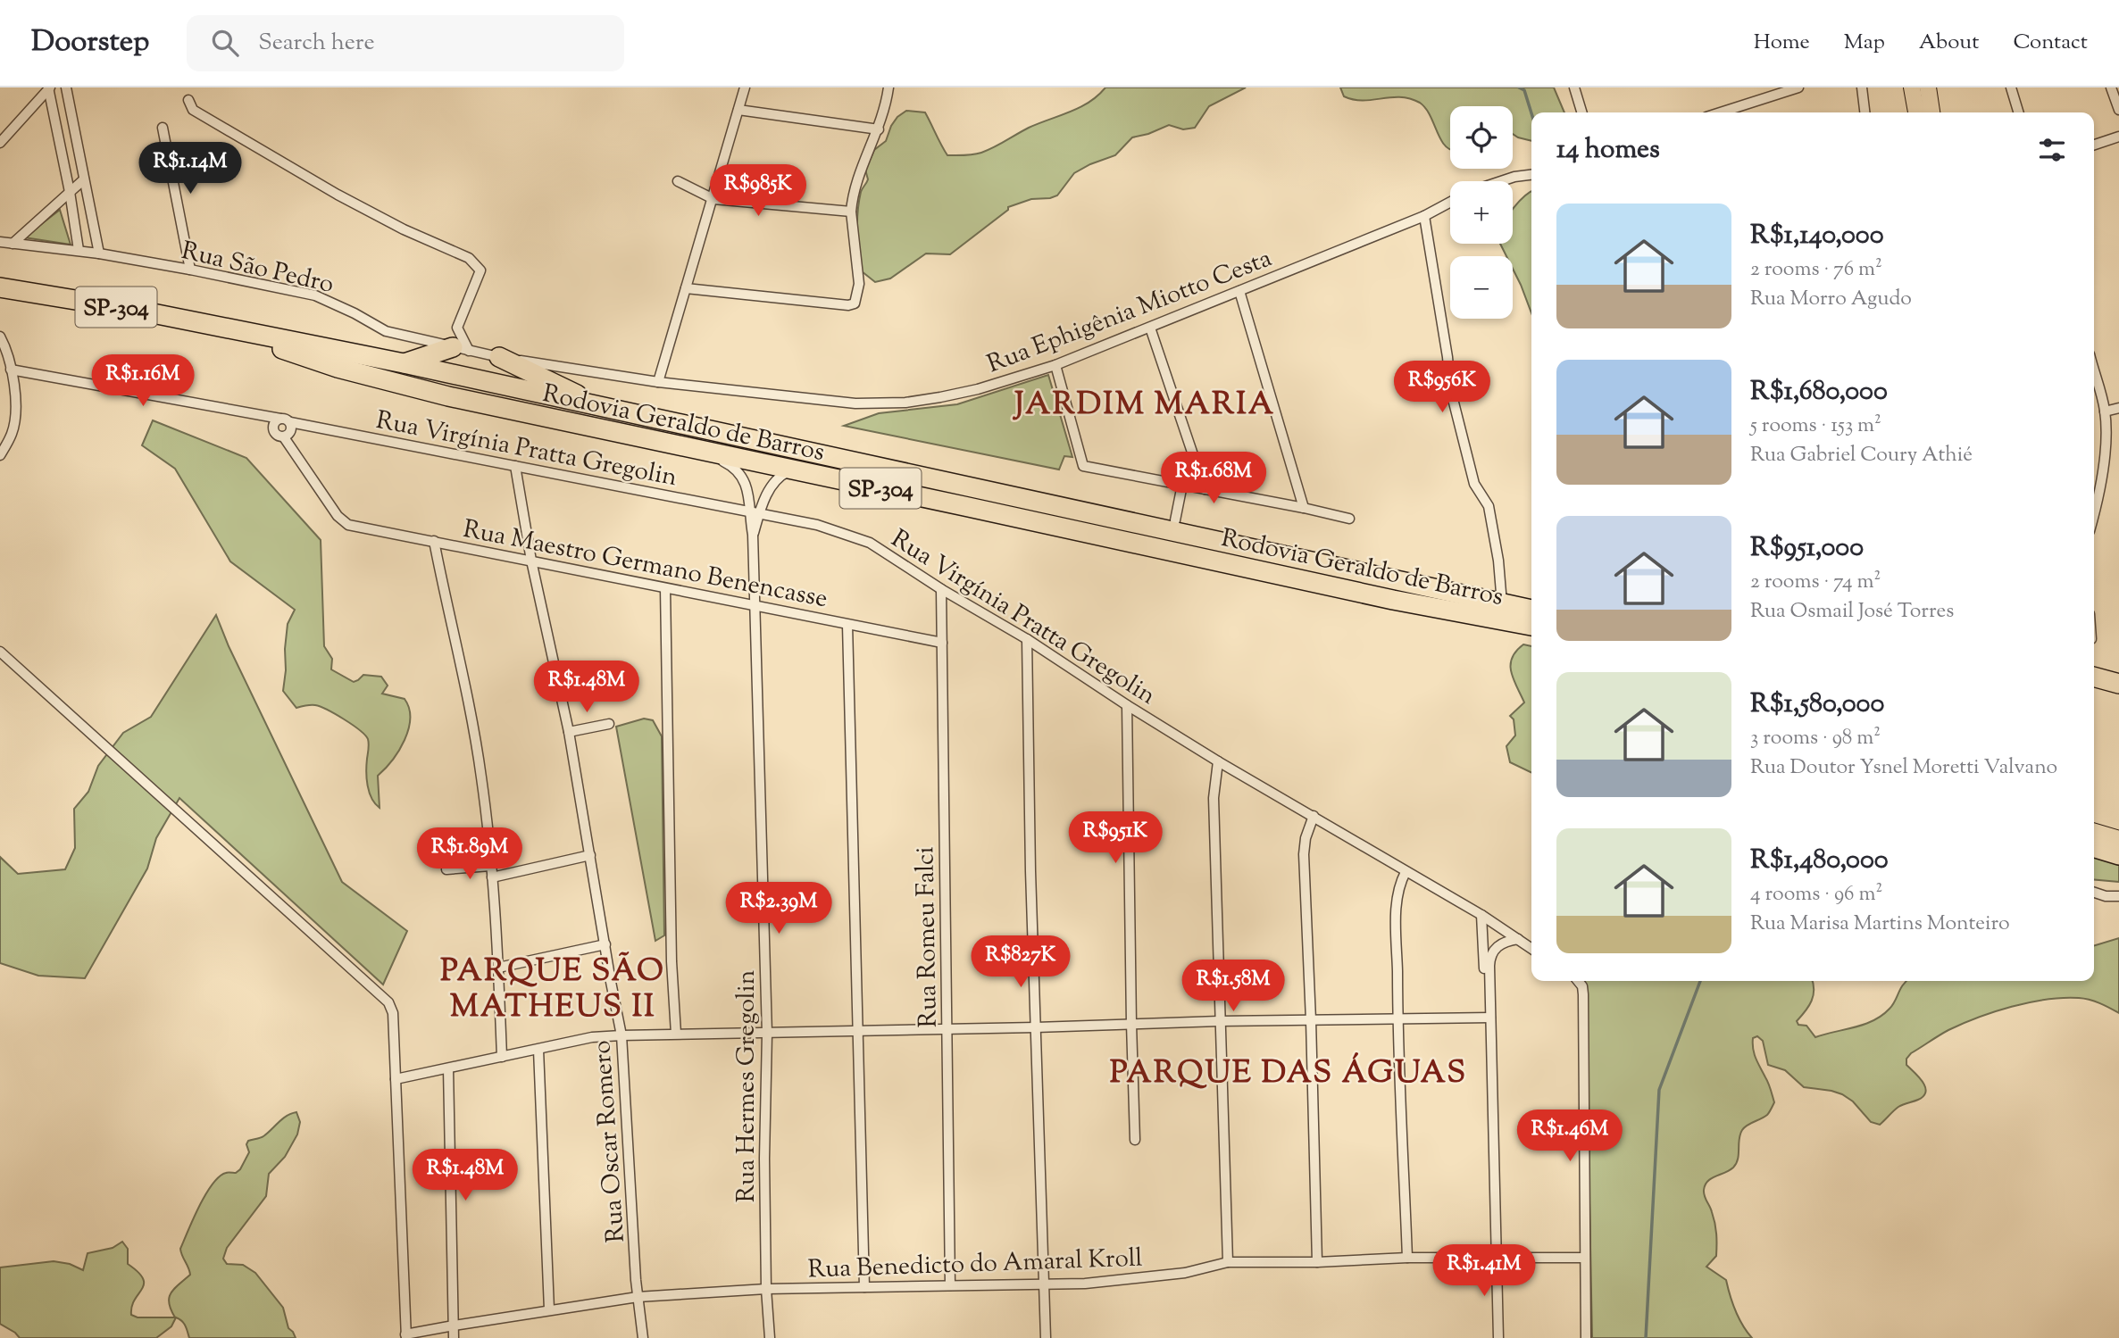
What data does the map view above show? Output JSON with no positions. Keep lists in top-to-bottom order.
{
  "streets": {
    "highway": ["SP-304", "Rodovia Geraldo de Barros"],
    "street": [
      "Rua São Pedro",
      "Rua Ephigênia Miotto Cesta",
      "Rua Virgínia Pratta Gregolin",
      "Rua Maestro Germano Benencasse",
      "Rua Romeu Falci",
      "Rua Hermes Gregolin",
      "Rua Oscar Romero",
      "Rua Benedicto do Amaral Kroll"
    ]
  },
  "crossings": [
    ["Rua São Pedro", "Rua Ephigênia Miotto Cesta"],
    ["Rua Virgínia Pratta Gregolin", "Rua Maestro Germano Benencasse"],
    ["Rua Virgínia Pratta Gregolin", "Rua Romeu Falci"],
    ["Rua Virgínia Pratta Gregolin", "Rua Hermes Gregolin"],
    ["Rua Virgínia Pratta Gregolin", "Rua Oscar Romero"],
    ["Rua Maestro Germano Benencasse", "Rua Romeu Falci"],
    ["Rua Maestro Germano Benencasse", "Rua Hermes Gregolin"],
    ["Rua Maestro Germano Benencasse", "Rua Oscar Romero"],
    ["Rua Romeu Falci", "Rua Benedicto do Amaral Kroll"],
    ["Rua Hermes Gregolin", "Rua Benedicto do Amaral Kroll"],
    ["Rua Oscar Romero", "Rua Benedicto do Amaral Kroll"]
  ],
  "districts": ["JARDIM MARIA", "PARQUE SÃO MATHEUS II", "PARQUE DAS ÁGUAS"],
  "page": {
    "header": "Doorstep",
    "search": "Search here",
    "nav": [
      "Home",
      "Map",
      "About",
      "Contact"
    ],
    "map_buttons": ["+", "−"],
    "heading": "14 homes",
    "price": [
      "R$1.14M",
      "R$985K",
      "R$1.16M",
      "R$956K",
      "R$1.68M",
      "R$1.48M",
      "R$951K",
      "R$1.89M",
      "R$2.39M",
      "R$827K",
      "R$1.58M",
      "R$1.46M",
      "R$1.48M",
      "R$1.41M"
    ],
    "list": [
      {
        "name": "R$1,140,000",
        "note": "2 rooms · 76 m² · Rua Morro Agudo"
      },
      {
        "name": "R$1,680,000",
        "note": "5 rooms · 153 m² · Rua Gabriel Coury Athié"
      },
      {
        "name": "R$951,000",
        "note": "2 rooms · 74 m² · Rua Osmail José Torres"
      },
      {
        "name": "R$1,580,000",
        "note": "3 rooms · 98 m² · Rua Doutor Ysnel Moretti Valvano"
      },
      {
        "name": "R$1,480,000",
        "note": "4 rooms · 96 m² · Rua Marisa Martins Monteiro"
      }
    ]
  }
}
